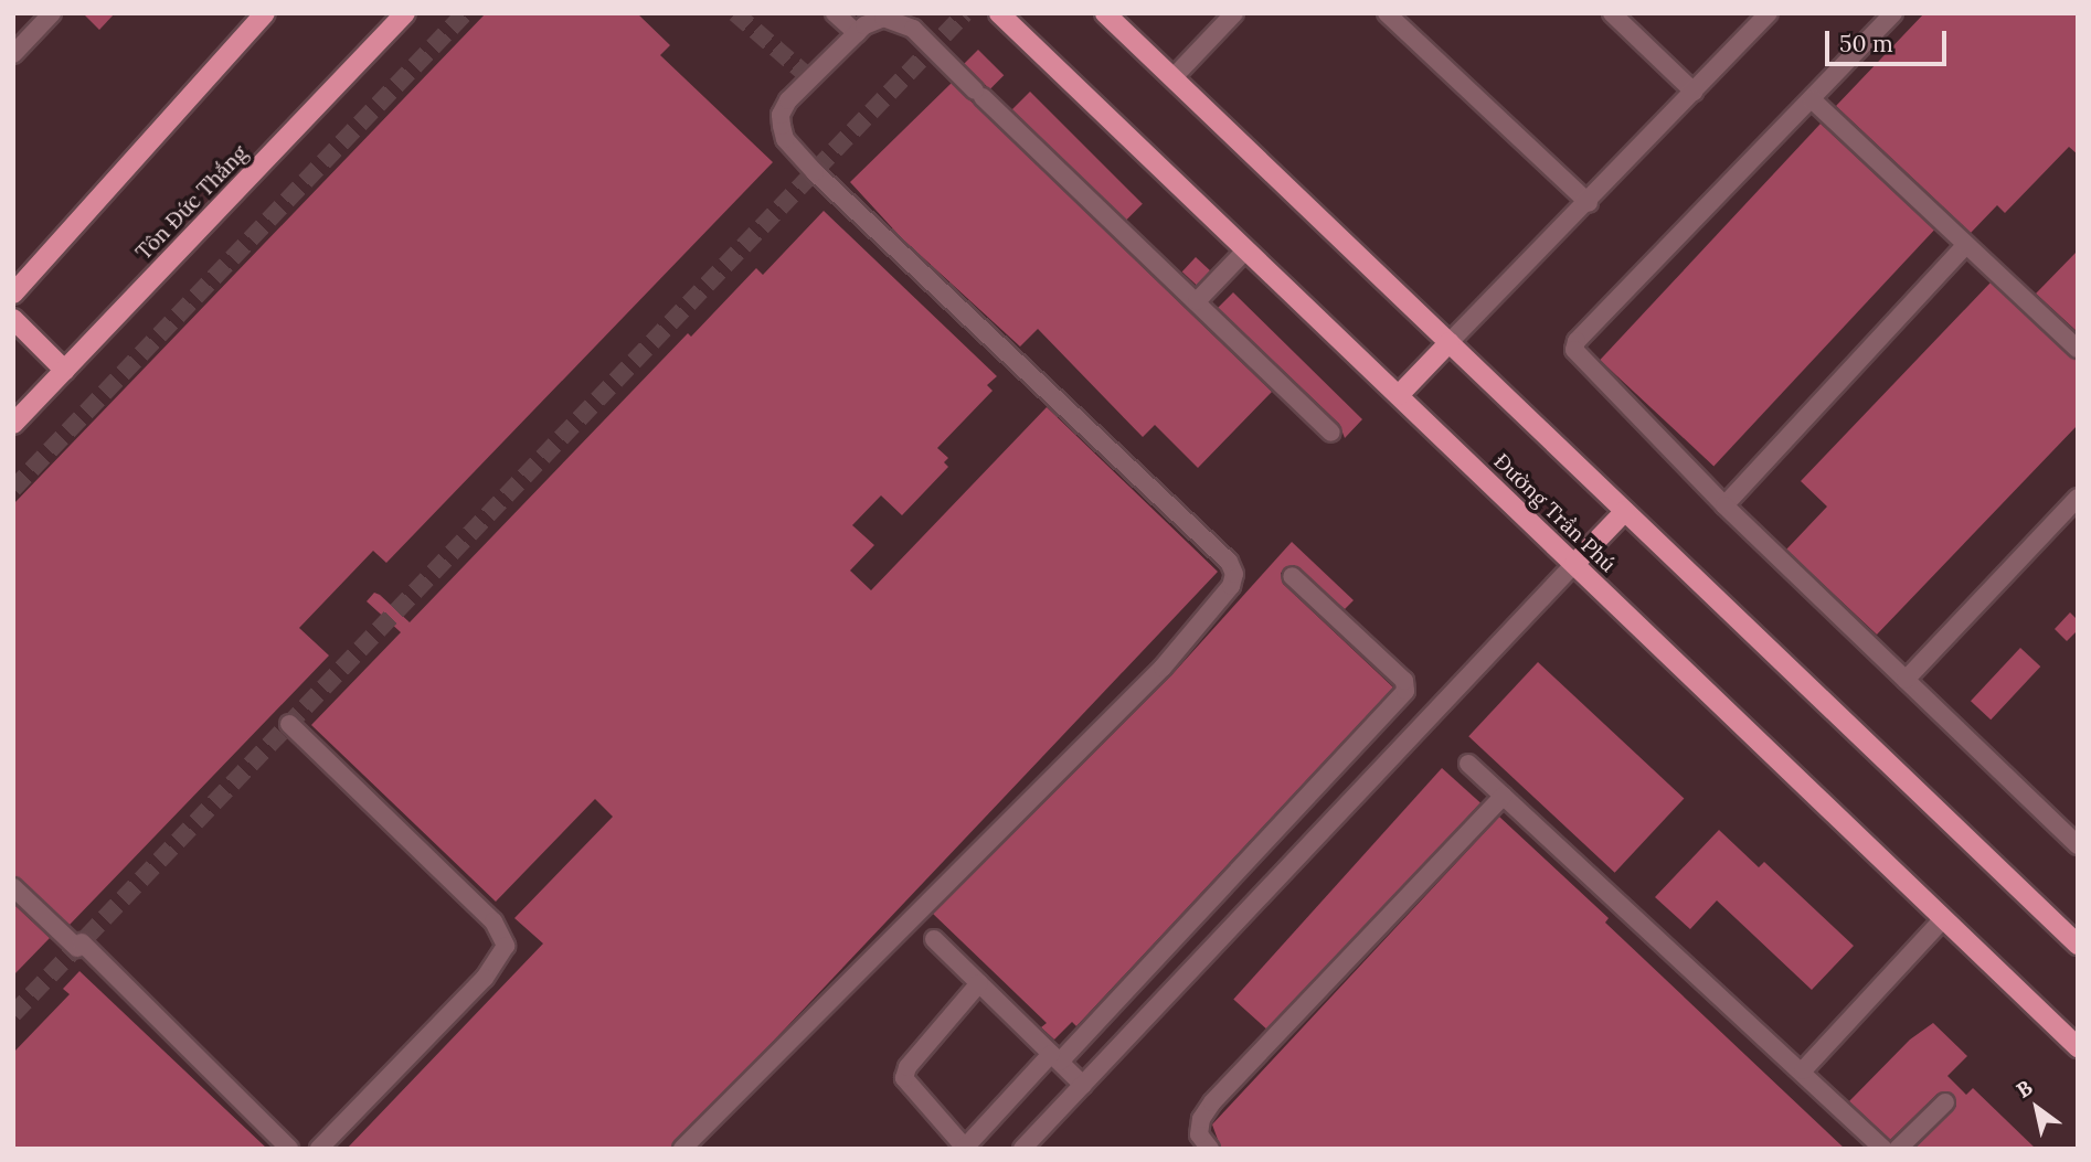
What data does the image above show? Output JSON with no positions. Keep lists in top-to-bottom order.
{
  "streets": {
    "main road": ["Tôn Đức Thắng", "Đường Trần Phú"]
  },
  "scale_bar": "50 m",
  "north": "top left"
}
